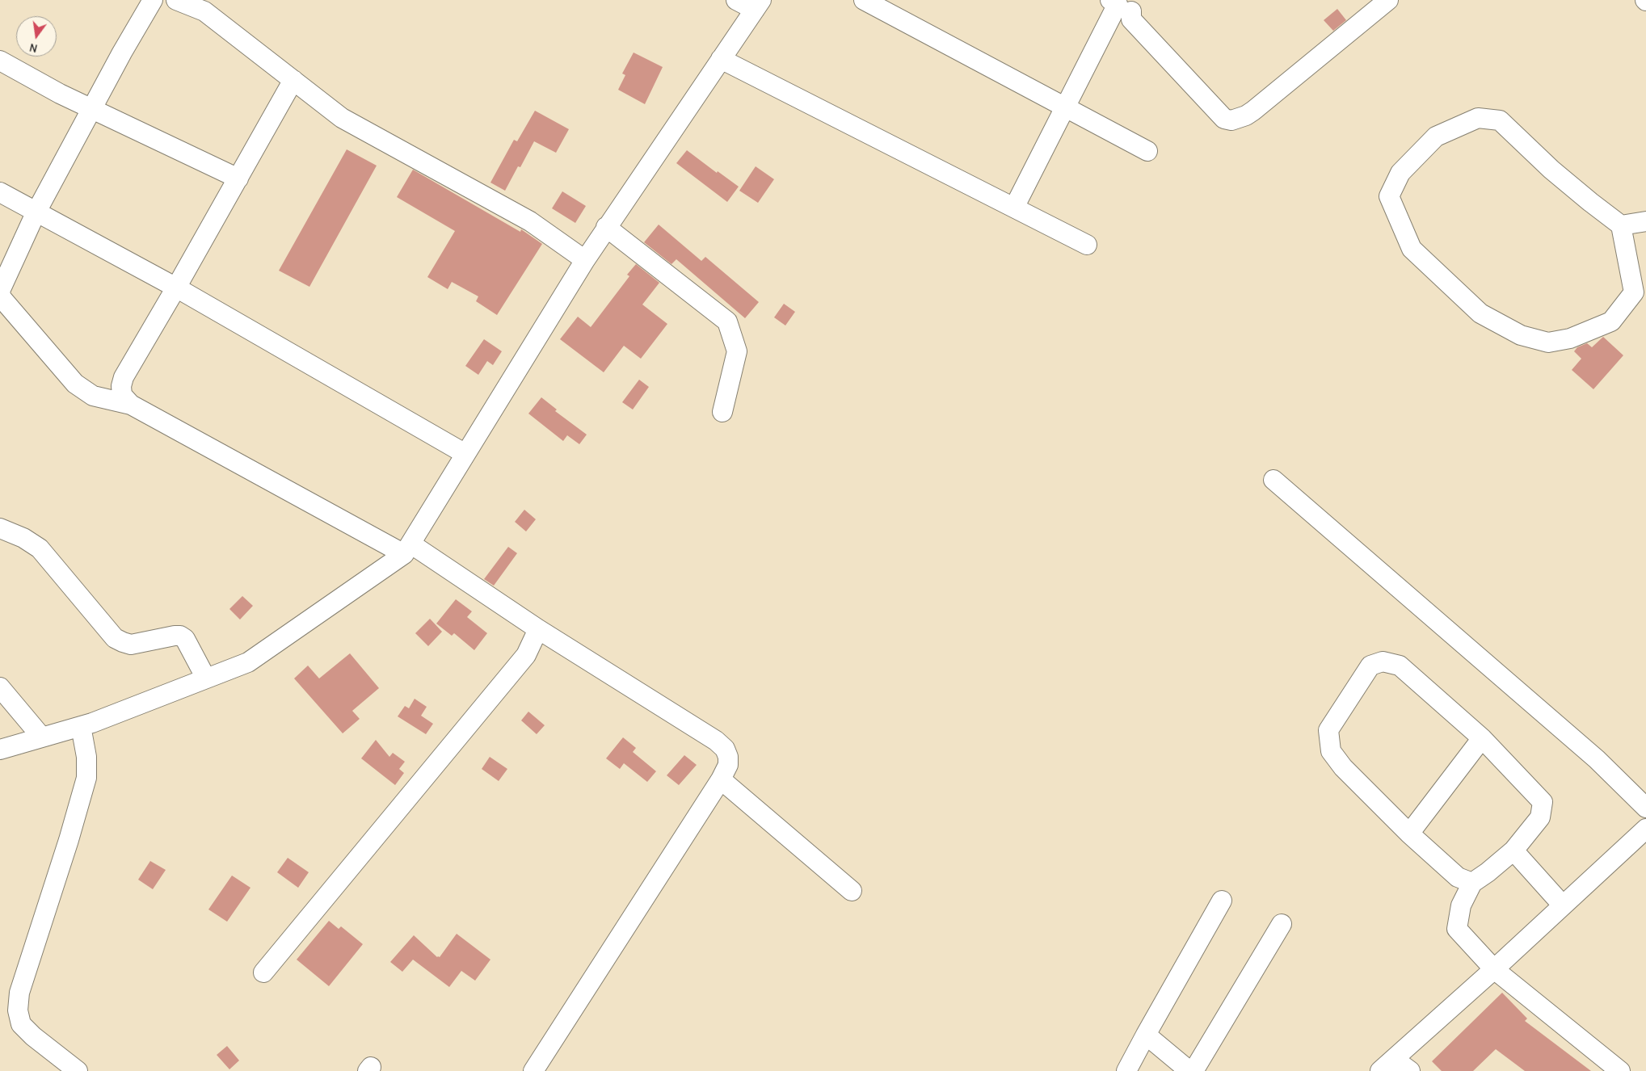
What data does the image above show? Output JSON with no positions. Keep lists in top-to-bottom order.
{
  "north": "bottom"
}
